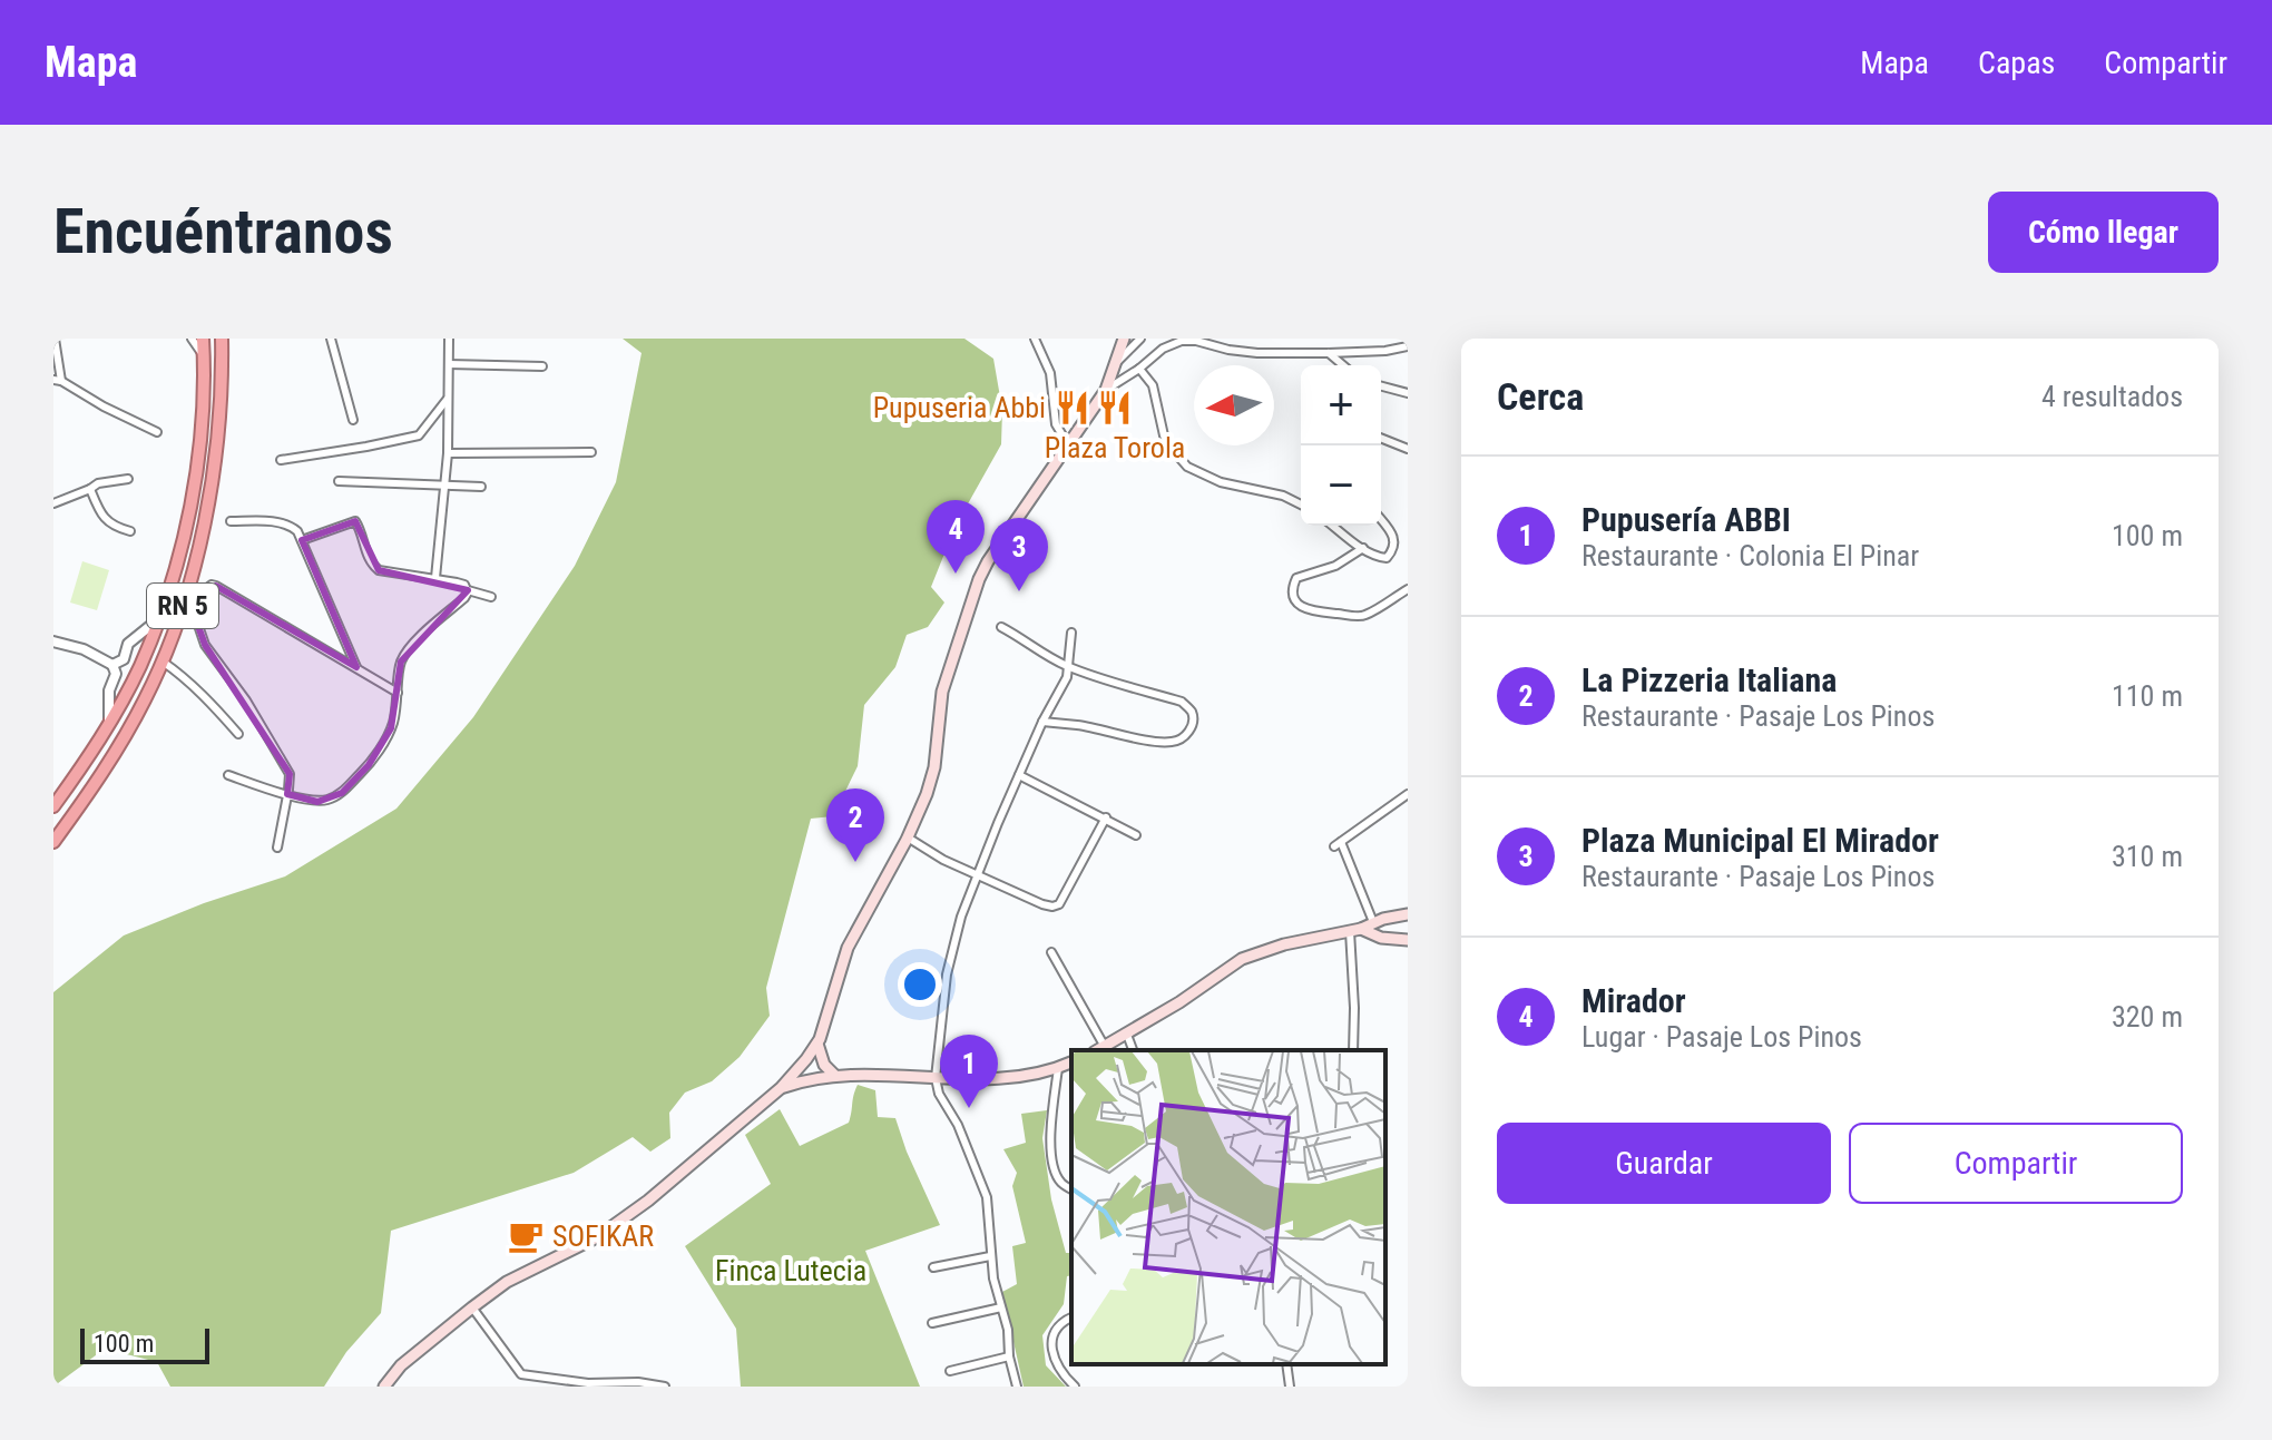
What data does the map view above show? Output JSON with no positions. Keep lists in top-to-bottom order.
{
  "streets": {
    "highway": ["RN 5"]
  },
  "parks": ["Finca Lutecia"],
  "places": {
    "restaurant": ["Pupuseria Abbi", "Plaza Torola"],
    "cafe": ["SOFIKAR"]
  },
  "scale_bar": "100 m",
  "north": "left",
  "page": {
    "header": "Mapa",
    "nav": ["Mapa", "Capas", "Compartir"],
    "buttons": [
      "Cómo llegar",
      ["Guardar", "Compartir"]
    ],
    "title": "Encuéntranos",
    "heading": ["Cerca", "4 resultados"],
    "map_buttons": ["+", "−"],
    "list": [
      {
        "mark": "1",
        "name": "Pupusería ABBI",
        "note": "Restaurante · Colonia El Pinar",
        "value": "100 m"
      },
      {
        "mark": "2",
        "name": "La Pizzeria Italiana",
        "note": "Restaurante · Pasaje Los Pinos",
        "value": "110 m"
      },
      {
        "mark": "3",
        "name": "Plaza Municipal El Mirador",
        "note": "Restaurante · Pasaje Los Pinos",
        "value": "310 m"
      },
      {
        "mark": "4",
        "name": "Mirador",
        "note": "Lugar · Pasaje Los Pinos",
        "value": "320 m"
      }
    ],
    "pins": [
      "4",
      "3",
      "2",
      "1"
    ],
    "scale": "100 m"
  }
}
